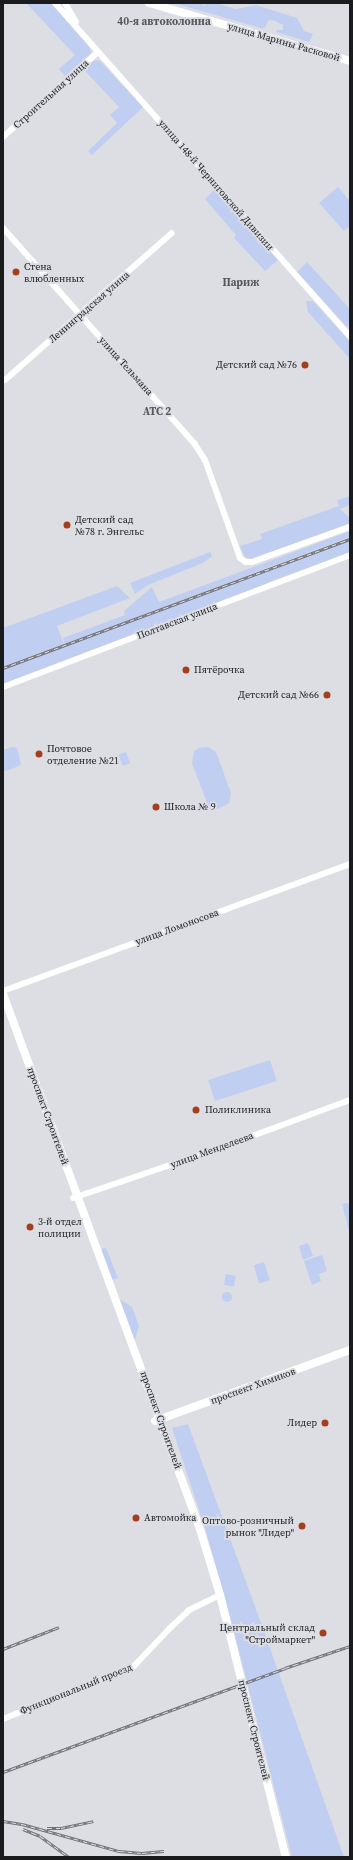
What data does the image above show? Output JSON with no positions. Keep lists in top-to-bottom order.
{
  "streets": {
    "main road": ["улица Марины Расковой", "проспект Строителей", "проспект Химиков"],
    "street": [
      "Строительная улица",
      "улица 148-й Черниговской Дивизии",
      "Ленинградская улица",
      "улица Тельмана",
      "Полтавская улица",
      "улица Ломоносова",
      "улица Менделеева",
      "Функциональный проезд"
    ]
  },
  "crossings": [
    ["Строительная улица", "улица 148-й Черниговской Дивизии"],
    ["Ленинградская улица", "улица Тельмана"],
    ["проспект Строителей", "улица Менделеева"],
    ["проспект Строителей", "проспект Химиков"],
    ["проспект Строителей", "Функциональный проезд"]
  ],
  "districts": ["40-я автоколонна", "Париж", "АТС 2"],
  "places": [
    "Стена влюбленных",
    "Детский сад №76",
    "Детский сад №78 г. Энгельс",
    "Пятёрочка",
    "Детский сад №66",
    "Почтовое отделение №21",
    "Школа № 9",
    "Поликлиника",
    "3-й отдел полиции",
    "Лидер",
    "Автомойка",
    "Оптово-розничный рынок \"Лидер\"",
    "Центральный склад \"Строймаркет\""
  ]
}
